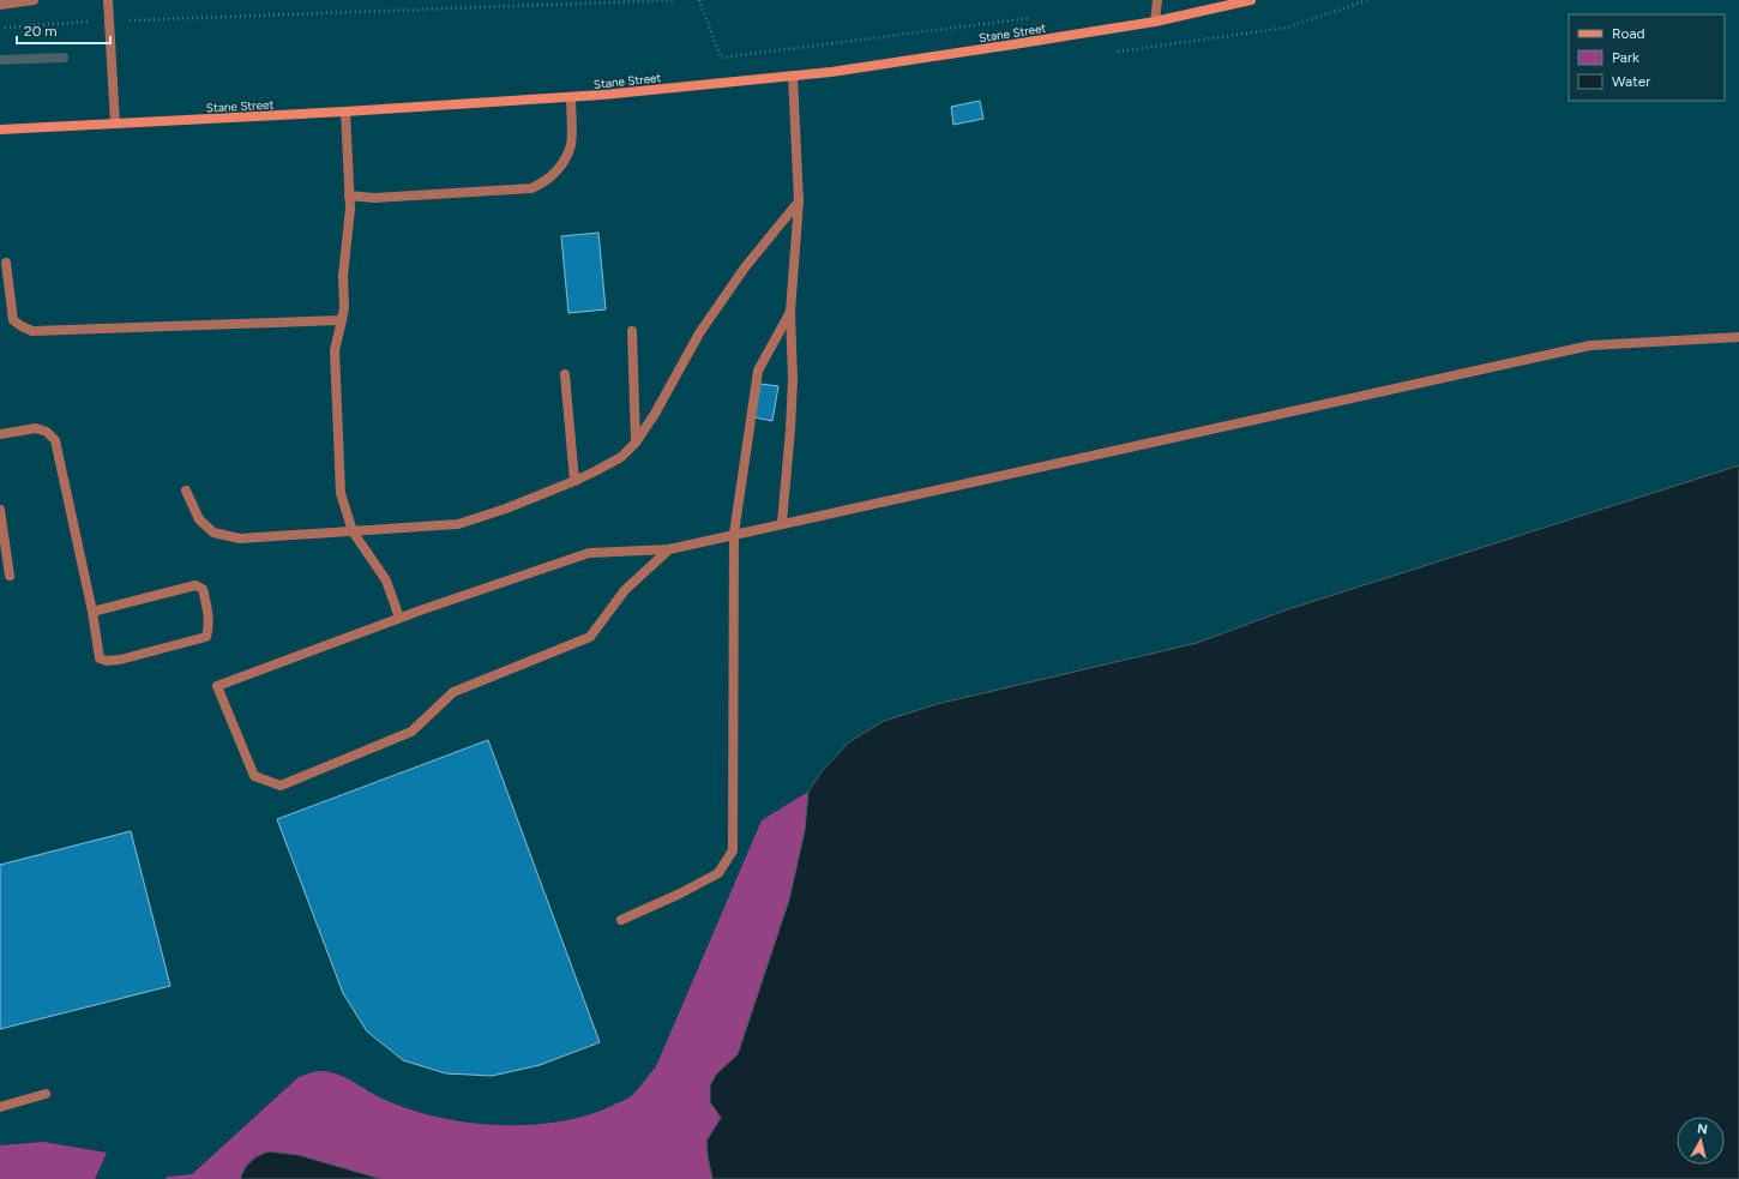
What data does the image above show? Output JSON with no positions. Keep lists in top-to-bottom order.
{
  "streets": {
    "street": ["Stane Street"]
  },
  "legend": ["Road", "Park", "Water"],
  "scale_bar": "20 m",
  "north": "top"
}
